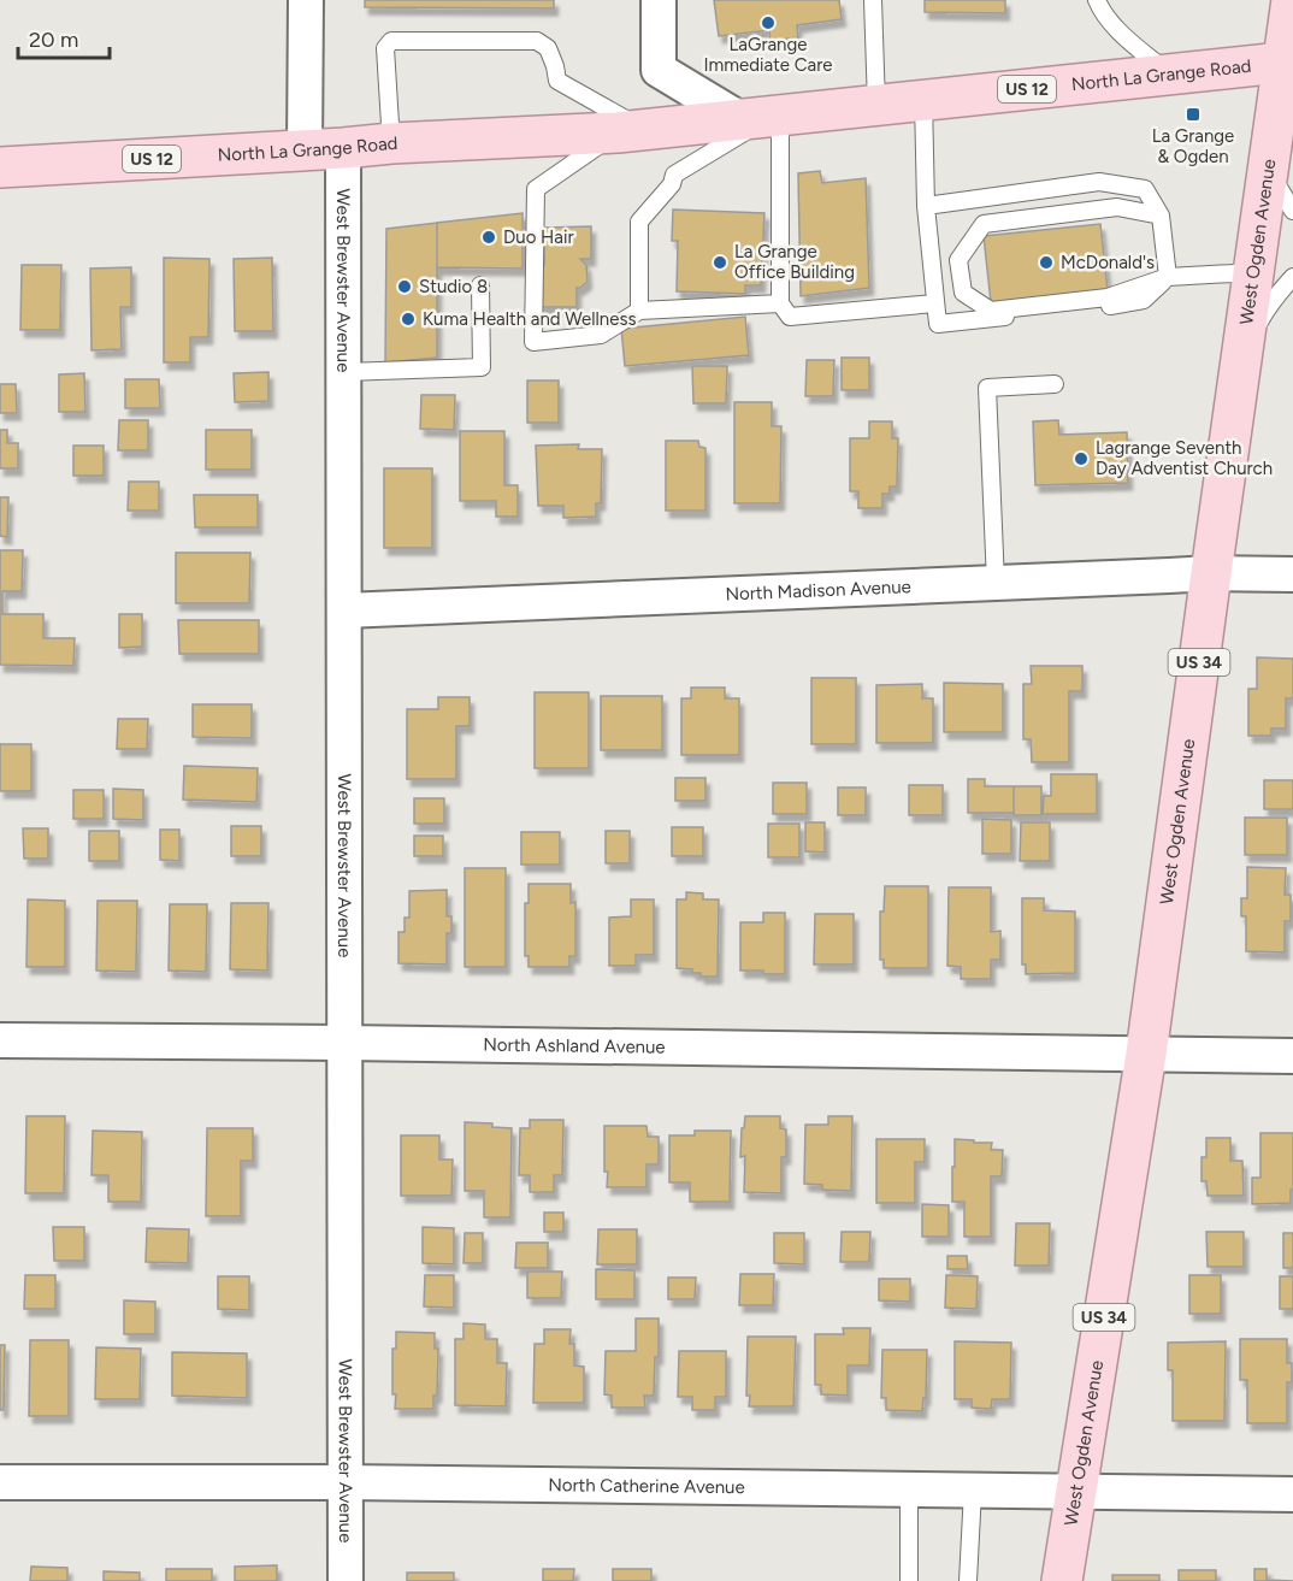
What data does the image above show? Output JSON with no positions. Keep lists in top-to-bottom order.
{
  "streets": {
    "main road": [
      "North La Grange Road",
      "US 12",
      "West Ogden Avenue",
      "US 34"
    ],
    "street": [
      "West Brewster Avenue",
      "North Madison Avenue",
      "North Ashland Avenue",
      "North Catherine Avenue"
    ]
  },
  "crossings": [
    ["North La Grange Road", "US 12"],
    ["North La Grange Road", "West Ogden Avenue"],
    ["North La Grange Road", "West Brewster Avenue"],
    ["North La Grange Road", "US 34"],
    ["West Ogden Avenue", "North Madison Avenue"],
    ["West Ogden Avenue", "US 34"],
    ["West Ogden Avenue", "North Ashland Avenue"],
    ["West Ogden Avenue", "North Catherine Avenue"],
    ["West Brewster Avenue", "North Madison Avenue"],
    ["West Brewster Avenue", "North Ashland Avenue"],
    ["West Brewster Avenue", "North Catherine Avenue"]
  ],
  "places": {
    "other": [
      "LaGrange Immediate Care",
      "Duo Hair",
      "La Grange Office Building",
      "McDonald's",
      "Studio 8",
      "Kuma Health and Wellness",
      "Lagrange Seventh Day Adventist Church"
    ],
    "transit": ["La Grange & Ogden"]
  },
  "scale_bar": "20 m"
}
